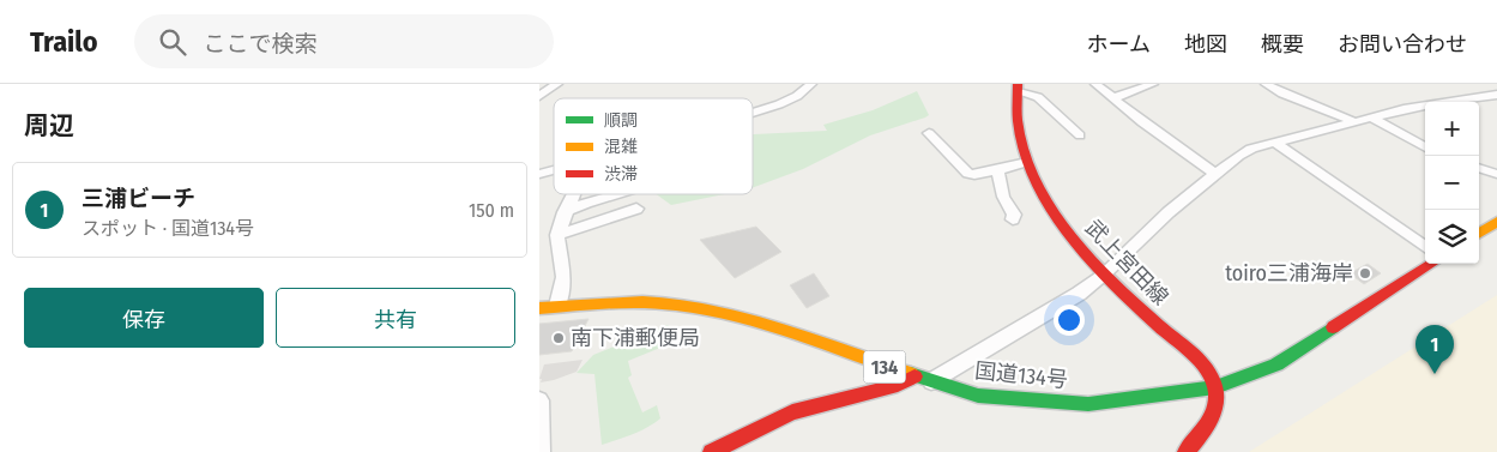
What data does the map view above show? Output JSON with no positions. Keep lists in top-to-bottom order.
{
  "streets": {
    "main road": ["武上宮田線", "134", "国道134号"]
  },
  "crossings": [
    ["武上宮田線", "国道134号"]
  ],
  "places": ["toiro三浦海岸", "南下浦郵便局"],
  "legend": ["順調", "混雑", "渋滞"],
  "page": {
    "header": "Trailo",
    "search": "ここで検索",
    "nav": [
      "ホーム",
      "地図",
      "概要",
      "お問い合わせ"
    ],
    "heading": "周辺",
    "map_buttons": ["+", "−"],
    "list": [
      {
        "mark": "1",
        "name": "三浦ビーチ",
        "note": "スポット · 国道134号",
        "value": "150 m"
      }
    ],
    "buttons": ["保存", "共有"],
    "pins": "1"
  }
}
